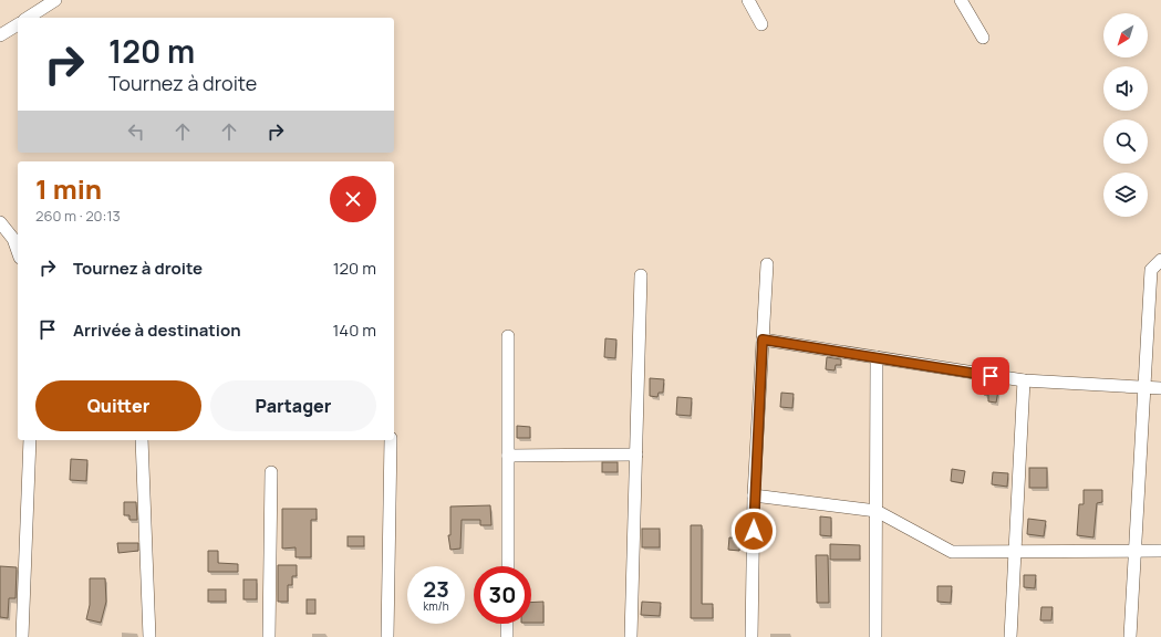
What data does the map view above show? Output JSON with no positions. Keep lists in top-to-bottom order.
{
  "north": "bottom left",
  "page": {
    "turn": ["120 m", "Tournez à droite"],
    "heading": ["1 min", "260 m · 20:13"],
    "list": [
      {
        "name": "Tournez à droite",
        "value": "120 m"
      },
      {
        "name": "Arrivée à destination",
        "value": "140 m"
      }
    ],
    "buttons": ["Quitter", "Partager"],
    "speed": "23 km/h",
    "limit": "30"
  }
}
